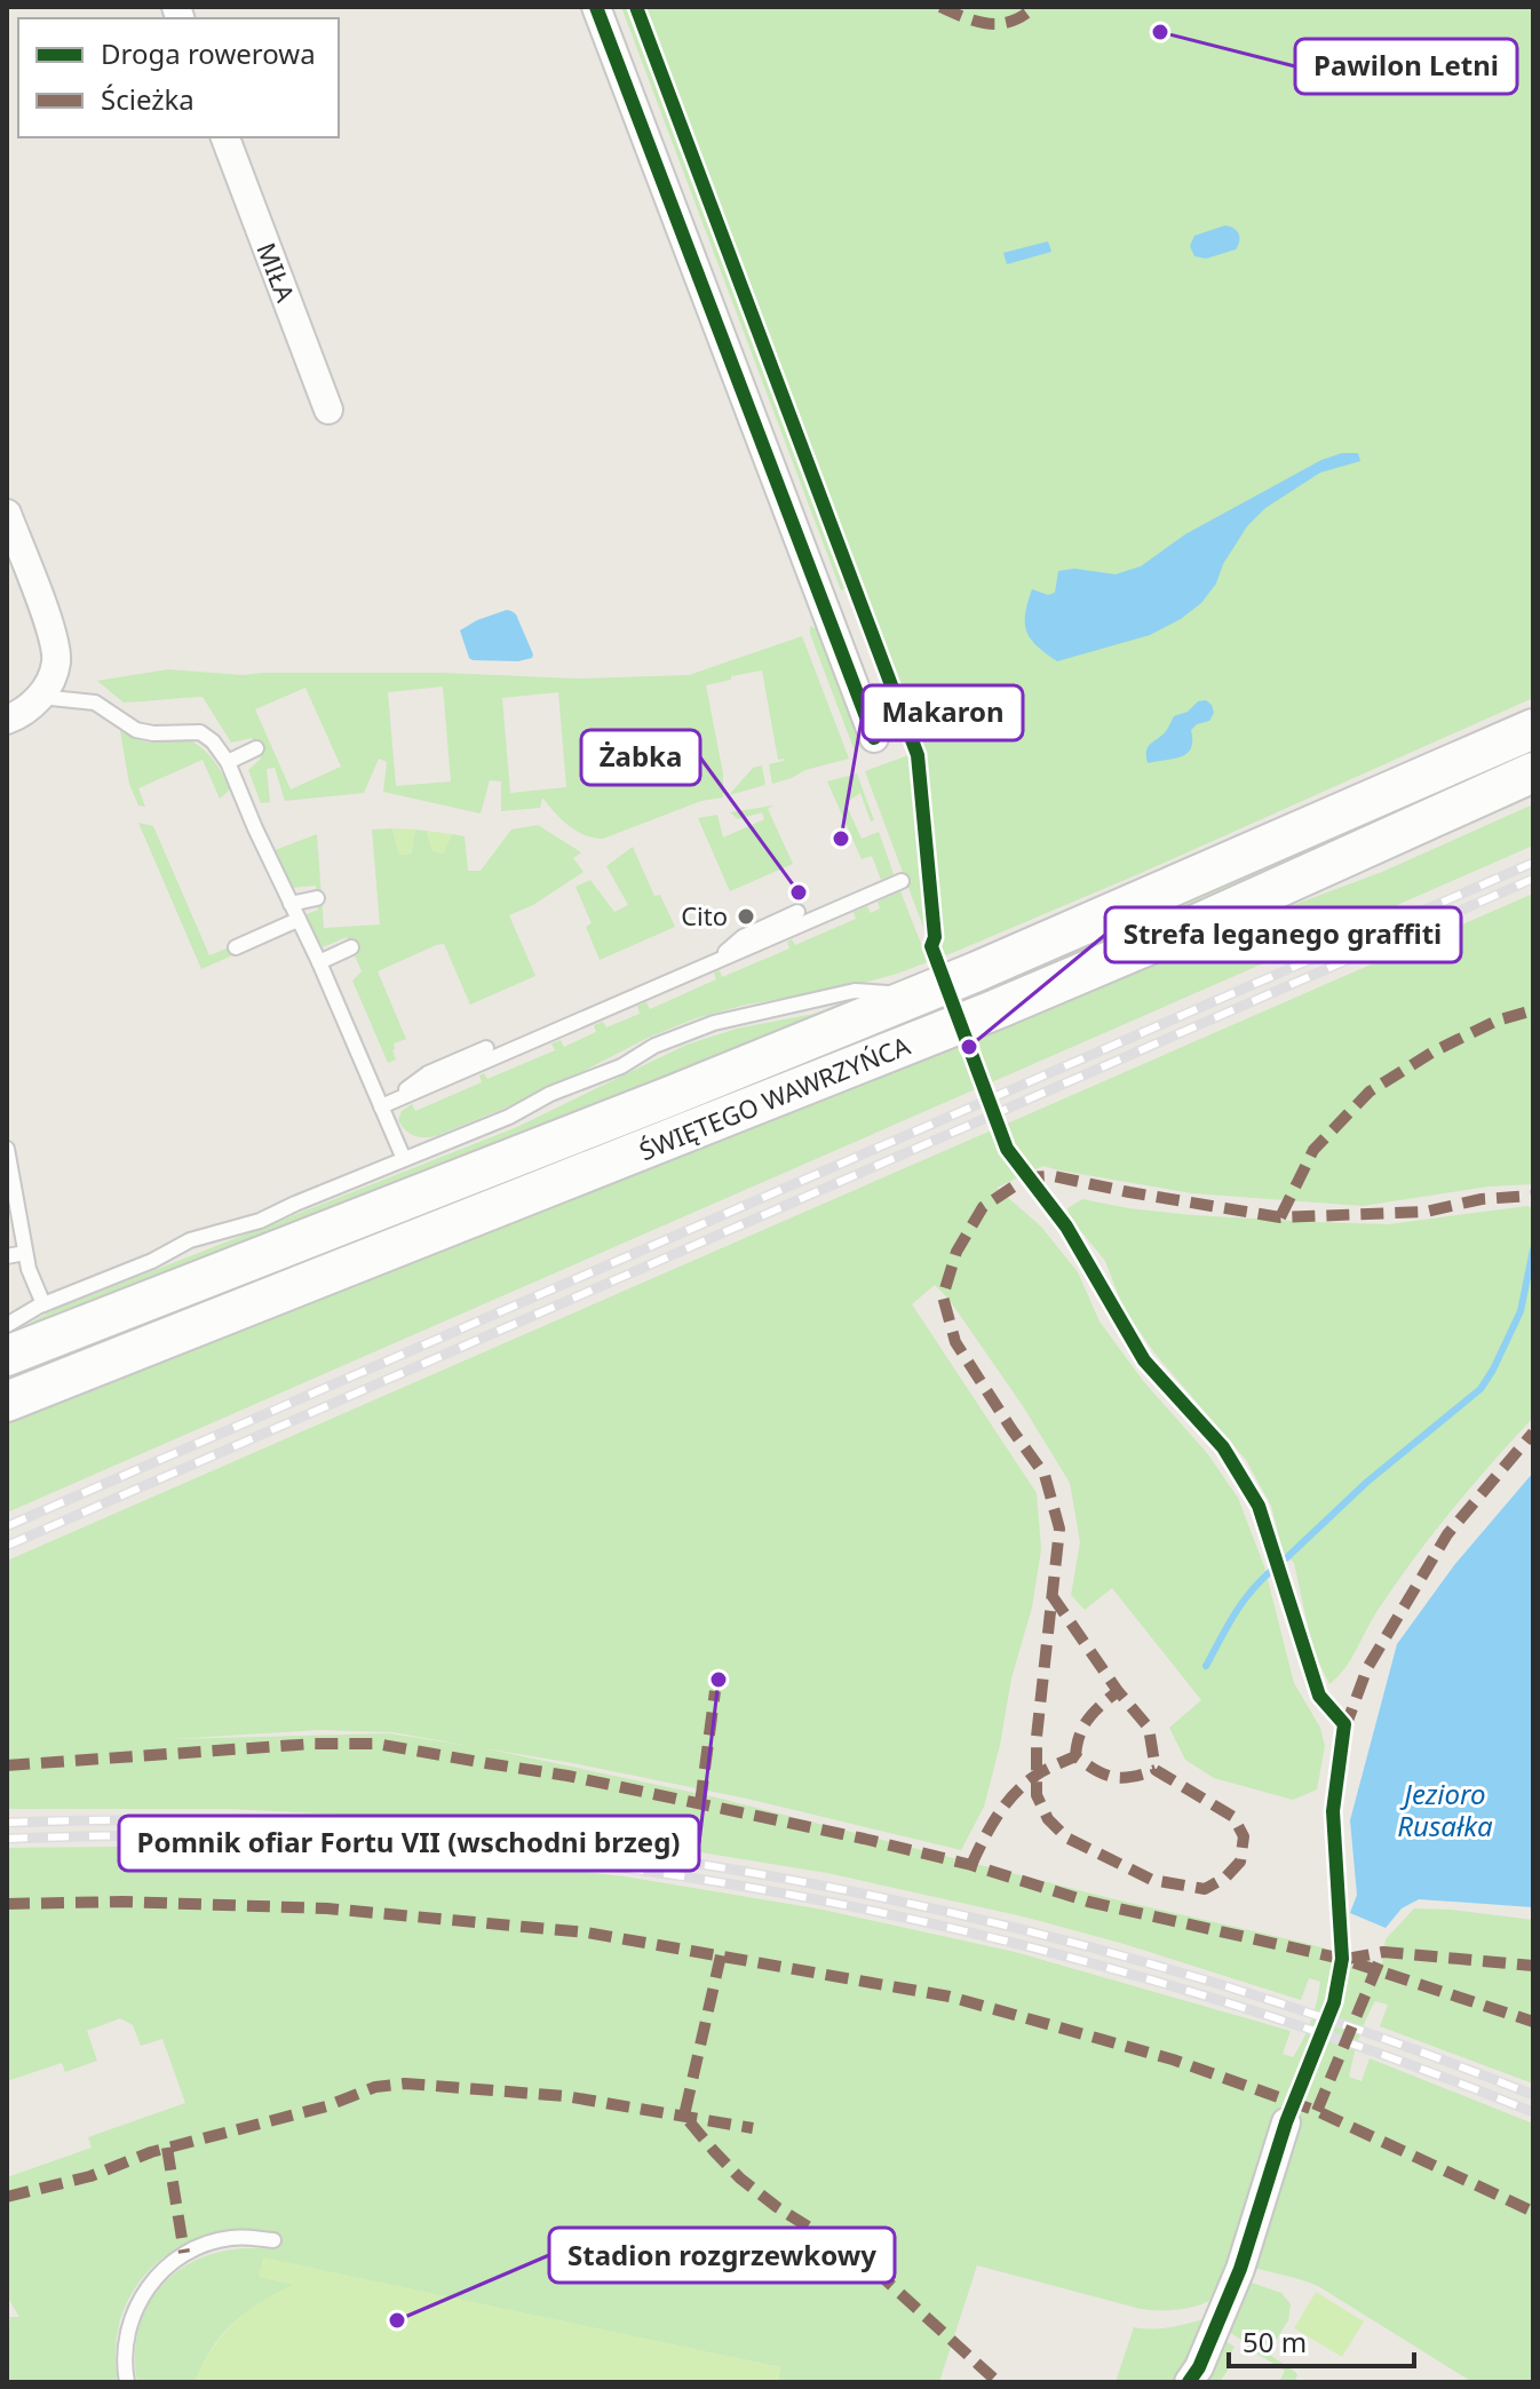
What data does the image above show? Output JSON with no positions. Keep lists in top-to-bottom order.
{
  "streets": {
    "main road": ["ŚWIĘTEGO WAWRZYŃCA"],
    "street": ["MIŁA"]
  },
  "water": ["Jezioro Rusałka"],
  "places": [
    "Pawilon Letni",
    "Makaron",
    "Żabka",
    "Cito",
    "Strefa leganego graffiti",
    "Pomnik ofiar Fortu VII (wschodni brzeg)",
    "Stadion rozgrzewkowy"
  ],
  "legend": ["Droga rowerowa", "Ścieżka"],
  "scale_bar": "50 m"
}
